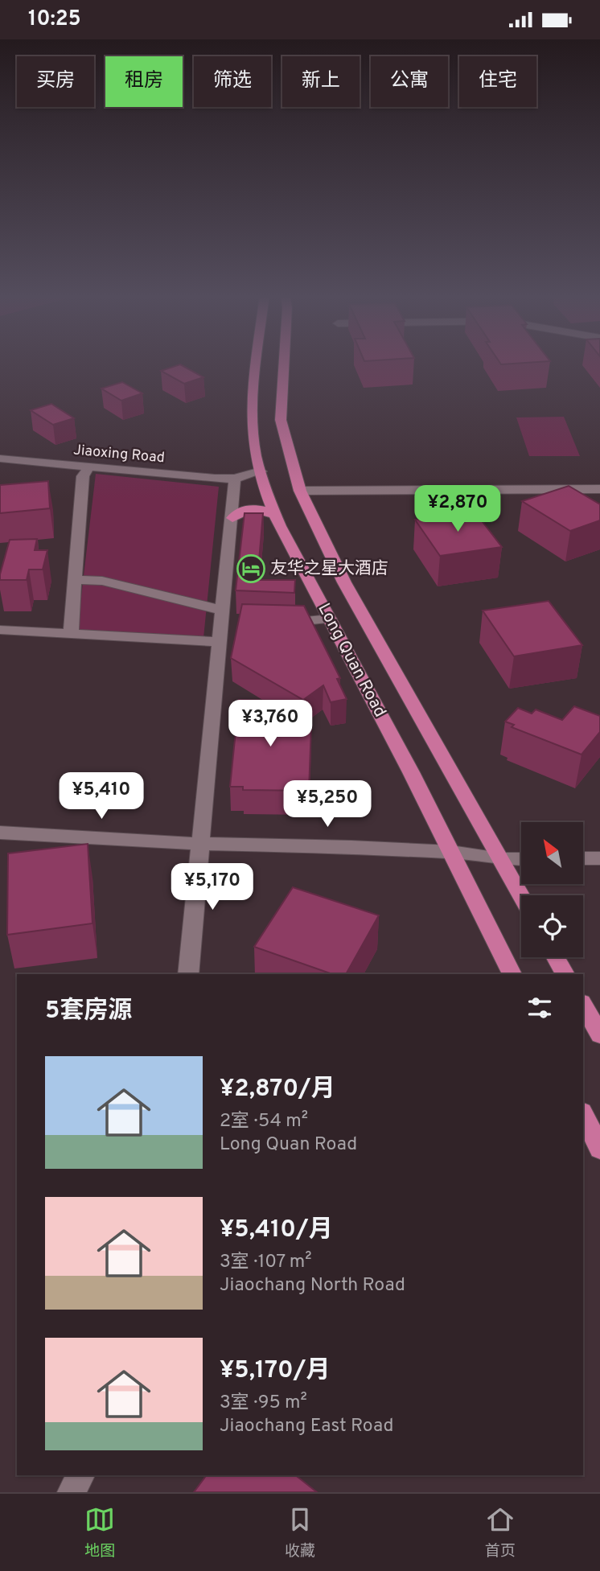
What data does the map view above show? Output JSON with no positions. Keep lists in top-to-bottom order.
{
  "streets": {
    "main road": ["Long Quan Road"],
    "street": ["Jiaoxing Road"]
  },
  "places": {
    "hotel": ["友华之星大酒店"]
  },
  "north": "top left",
  "page": {
    "status": "10:25",
    "chip": [
      "买房",
      "租房",
      "筛选",
      "新上",
      "公寓",
      "住宅"
    ],
    "price": [
      "¥2,870",
      "¥3,760",
      "¥5,410",
      "¥5,250",
      "¥5,170"
    ],
    "heading": "5套房源",
    "list": [
      {
        "name": "¥2,870/月",
        "note": "2室 · 54 m² · Long Quan Road"
      },
      {
        "name": "¥5,410/月",
        "note": "3室 · 107 m² · Jiaochang North Road"
      },
      {
        "name": "¥5,170/月",
        "note": "3室 · 95 m² · Jiaochang East Road"
      }
    ],
    "tabs": ["地图", "收藏", "首页"]
  }
}
